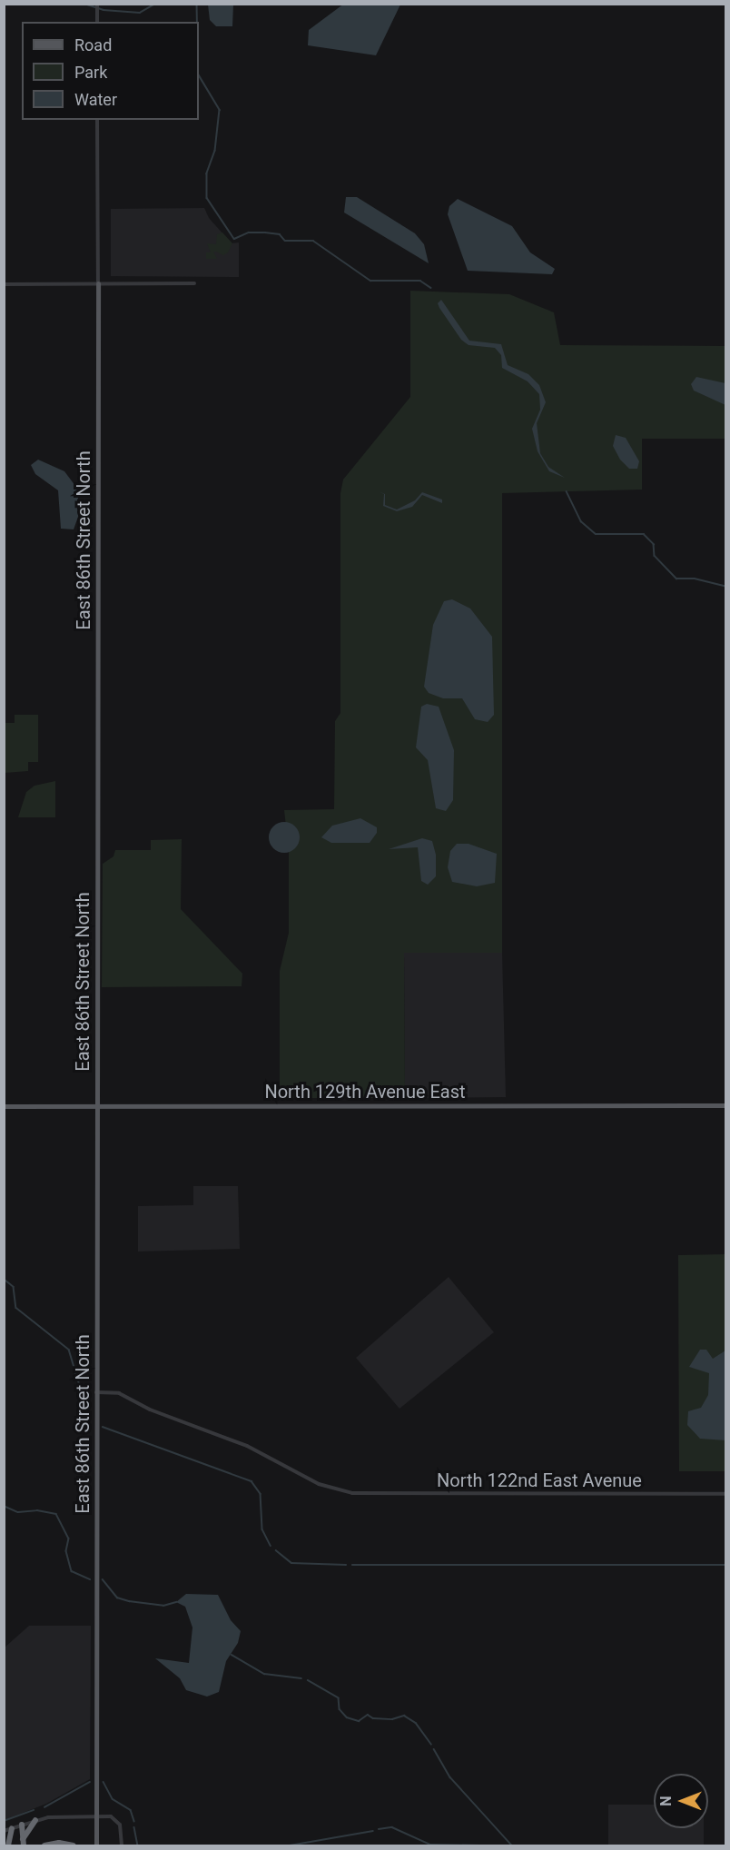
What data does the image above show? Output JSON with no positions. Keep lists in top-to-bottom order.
{
  "streets": {
    "main road": ["East 86th Street North", "North 129th Avenue East"],
    "street": ["North 122nd East Avenue"]
  },
  "crossings": [
    ["East 86th Street North", "North 129th Avenue East"],
    ["East 86th Street North", "North 122nd East Avenue"]
  ],
  "legend": ["Road", "Park", "Water"],
  "north": "left"
}
